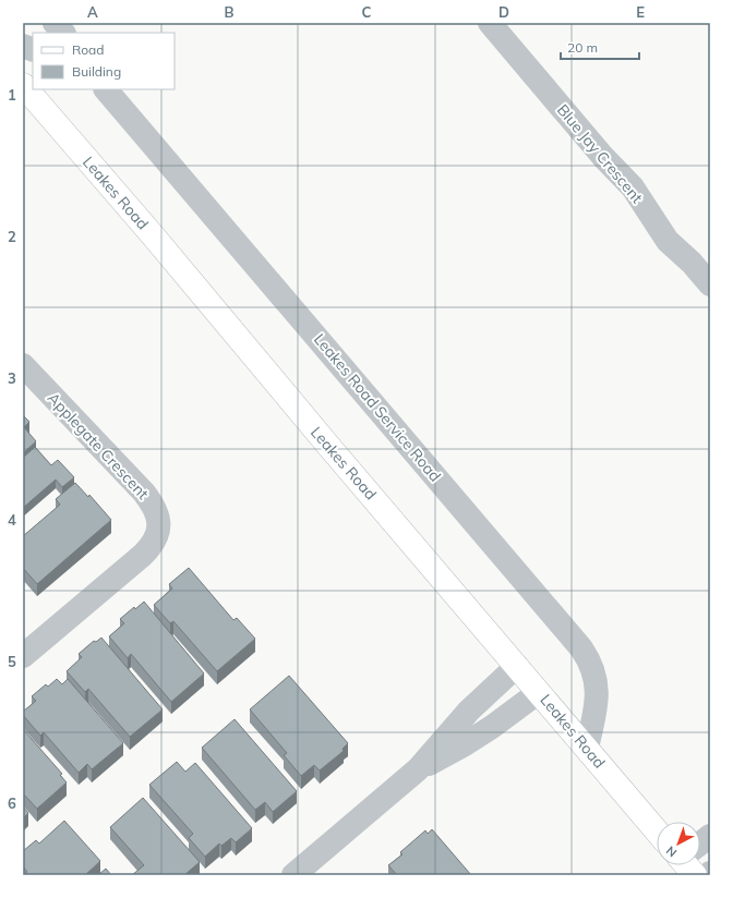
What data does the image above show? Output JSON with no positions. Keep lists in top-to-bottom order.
{
  "streets": {
    "main road": ["Leakes Road"],
    "street": ["Blue Jay Crescent", "Leakes Road Service Road", "Applegate Crescent"]
  },
  "crossings": [
    ["Leakes Road", "Leakes Road Service Road"]
  ],
  "legend": ["Road", "Building"],
  "scale_bar": "20 m",
  "north": "bottom left",
  "grid": {
    "columns": [
      "A",
      "B",
      "C",
      "D",
      "E"
    ],
    "rows": [
      "1",
      "2",
      "3",
      "4",
      "5",
      "6"
    ]
  }
}
